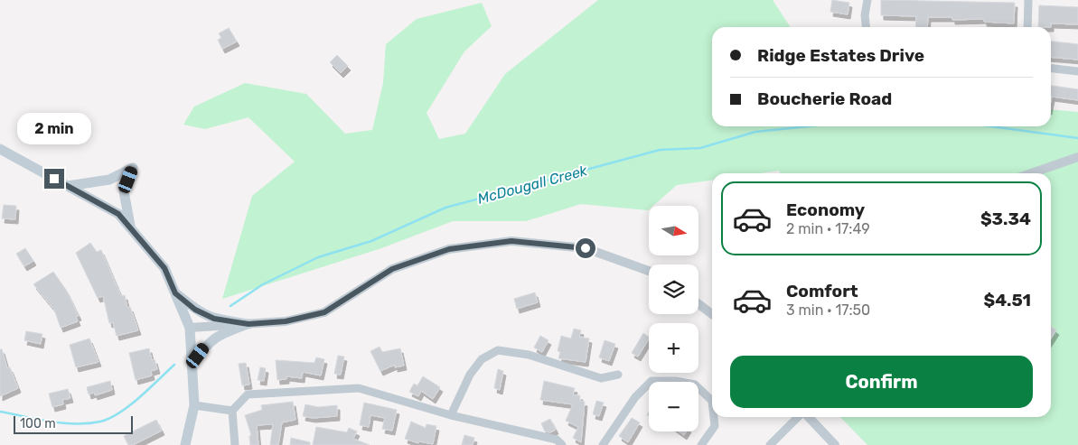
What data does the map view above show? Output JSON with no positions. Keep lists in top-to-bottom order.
{
  "water": ["McDougall Creek"],
  "scale_bar": "100 m",
  "north": "right",
  "page": {
    "banner": ["Ridge Estates Drive", "Boucherie Road"],
    "bubble": "2 min",
    "list": [
      {
        "name": "Economy",
        "note": "2 min · 17:49",
        "value": "$3.34"
      },
      {
        "name": "Comfort",
        "note": "3 min · 17:50",
        "value": "$4.51"
      }
    ],
    "map_buttons": ["+", "−"],
    "buttons": "Confirm",
    "scale": "100 m"
  }
}
